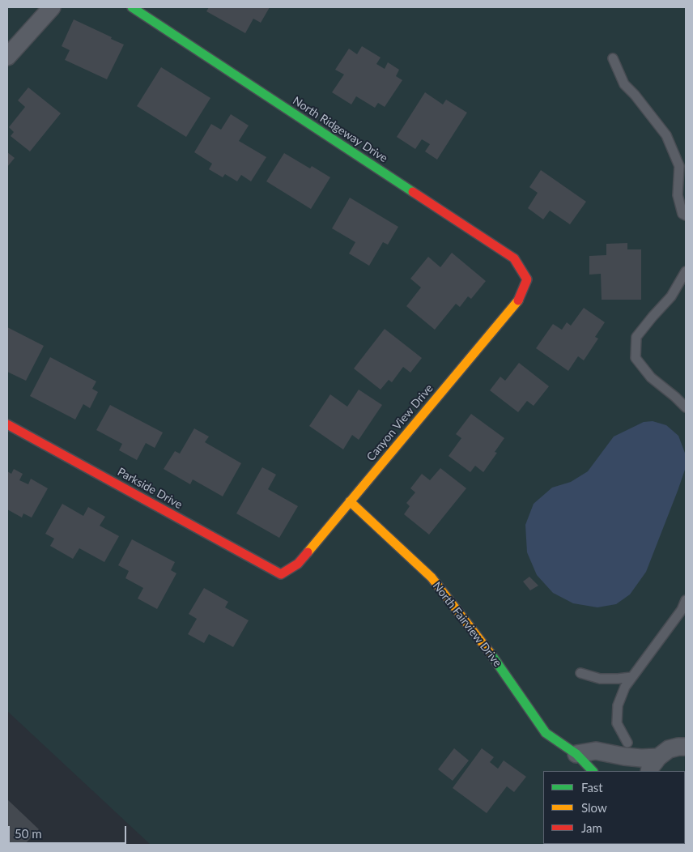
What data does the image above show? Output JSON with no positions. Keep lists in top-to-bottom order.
{
  "streets": {
    "street": [
      "North Ridgeway Drive",
      "Canyon View Drive",
      "Parkside Drive",
      "North Fairview Drive"
    ]
  },
  "crossings": [
    ["North Ridgeway Drive", "Canyon View Drive"],
    ["Canyon View Drive", "Parkside Drive"],
    ["Canyon View Drive", "North Fairview Drive"]
  ],
  "legend": ["Fast", "Slow", "Jam"],
  "scale_bar": "50 m"
}
